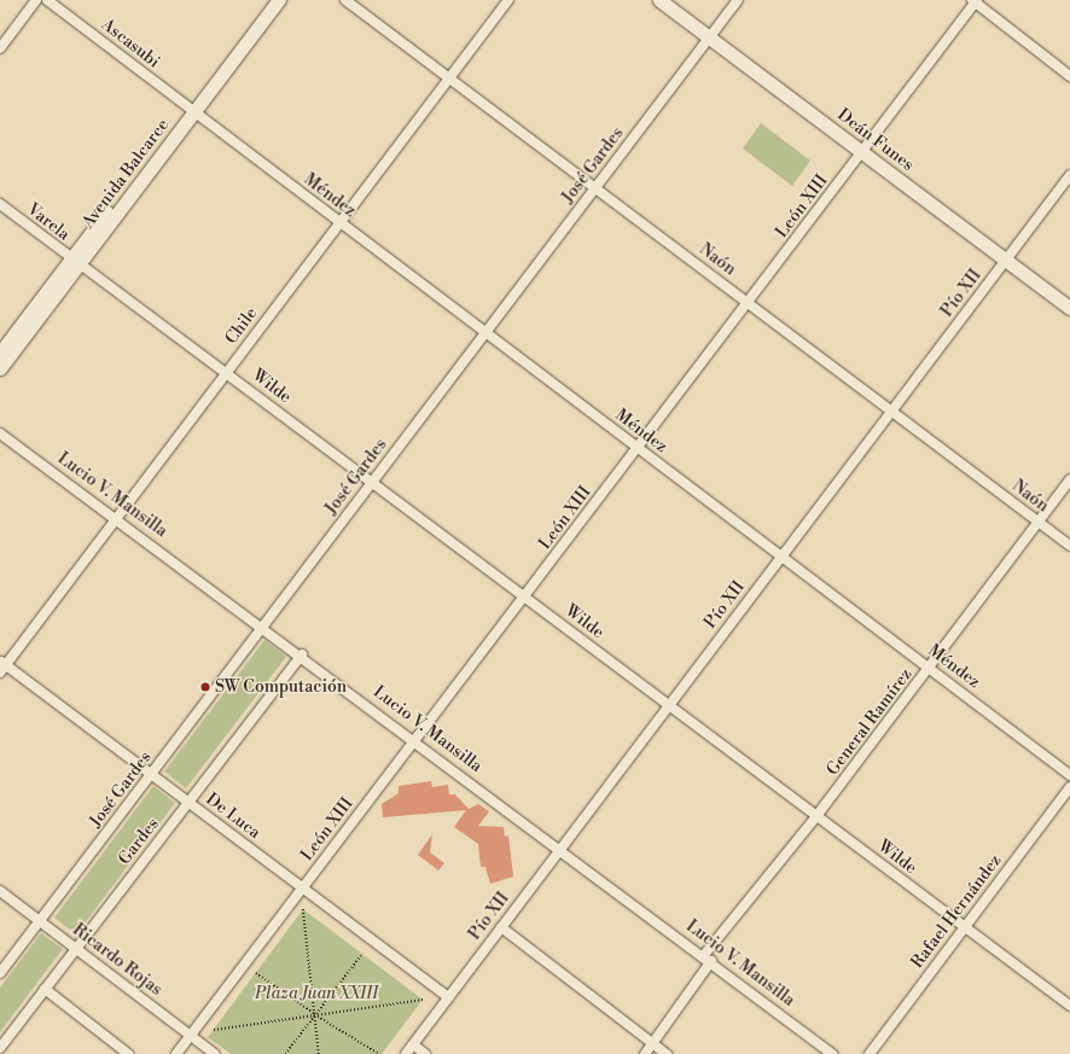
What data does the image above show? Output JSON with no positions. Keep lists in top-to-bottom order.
{
  "streets": {
    "main road": ["Deán Funes", "Avenida Balcarce"],
    "street": [
      "Ascasubi",
      "José Gardes",
      "Méndez",
      "León XIII",
      "Varela",
      "Naón",
      "Pío XII",
      "Chile",
      "Wilde",
      "Lucio V. Mansilla",
      "General Ramírez",
      "De Luca",
      "Gardes",
      "Rafael Hernández",
      "Ricardo Rojas"
    ]
  },
  "crossings": [
    ["Ascasubi", "Avenida Balcarce"],
    ["Ascasubi", "Méndez"],
    ["Deán Funes", "José Gardes"],
    ["Deán Funes", "León XIII"],
    ["Deán Funes", "Pío XII"],
    ["José Gardes", "Méndez"],
    ["José Gardes", "Naón"],
    ["José Gardes", "Wilde"],
    ["José Gardes", "Lucio V. Mansilla"],
    ["José Gardes", "De Luca"],
    ["José Gardes", "Ricardo Rojas"],
    ["Avenida Balcarce", "Méndez"],
    ["Avenida Balcarce", "Varela"],
    ["Avenida Balcarce", "Wilde"],
    ["Méndez", "León XIII"],
    ["Méndez", "Pío XII"],
    ["Méndez", "Chile"],
    ["Méndez", "General Ramírez"],
    ["León XIII", "Naón"],
    ["León XIII", "Wilde"],
    ["León XIII", "Lucio V. Mansilla"],
    ["León XIII", "De Luca"],
    ["León XIII", "Ricardo Rojas"],
    ["Varela", "Wilde"],
    ["Naón", "Pío XII"],
    ["Naón", "Chile"],
    ["Naón", "General Ramírez"],
    ["Pío XII", "Wilde"],
    ["Pío XII", "Lucio V. Mansilla"],
    ["Pío XII", "De Luca"],
    ["Chile", "Wilde"],
    ["Chile", "Lucio V. Mansilla"],
    ["Chile", "De Luca"],
    ["Wilde", "General Ramírez"],
    ["Wilde", "Rafael Hernández"],
    ["Lucio V. Mansilla", "General Ramírez"],
    ["Lucio V. Mansilla", "Gardes"],
    ["De Luca", "Gardes"],
    ["Gardes", "Ricardo Rojas"]
  ],
  "parks": ["Plaza Juan XXIII"],
  "places": ["SW Computación"]
}
